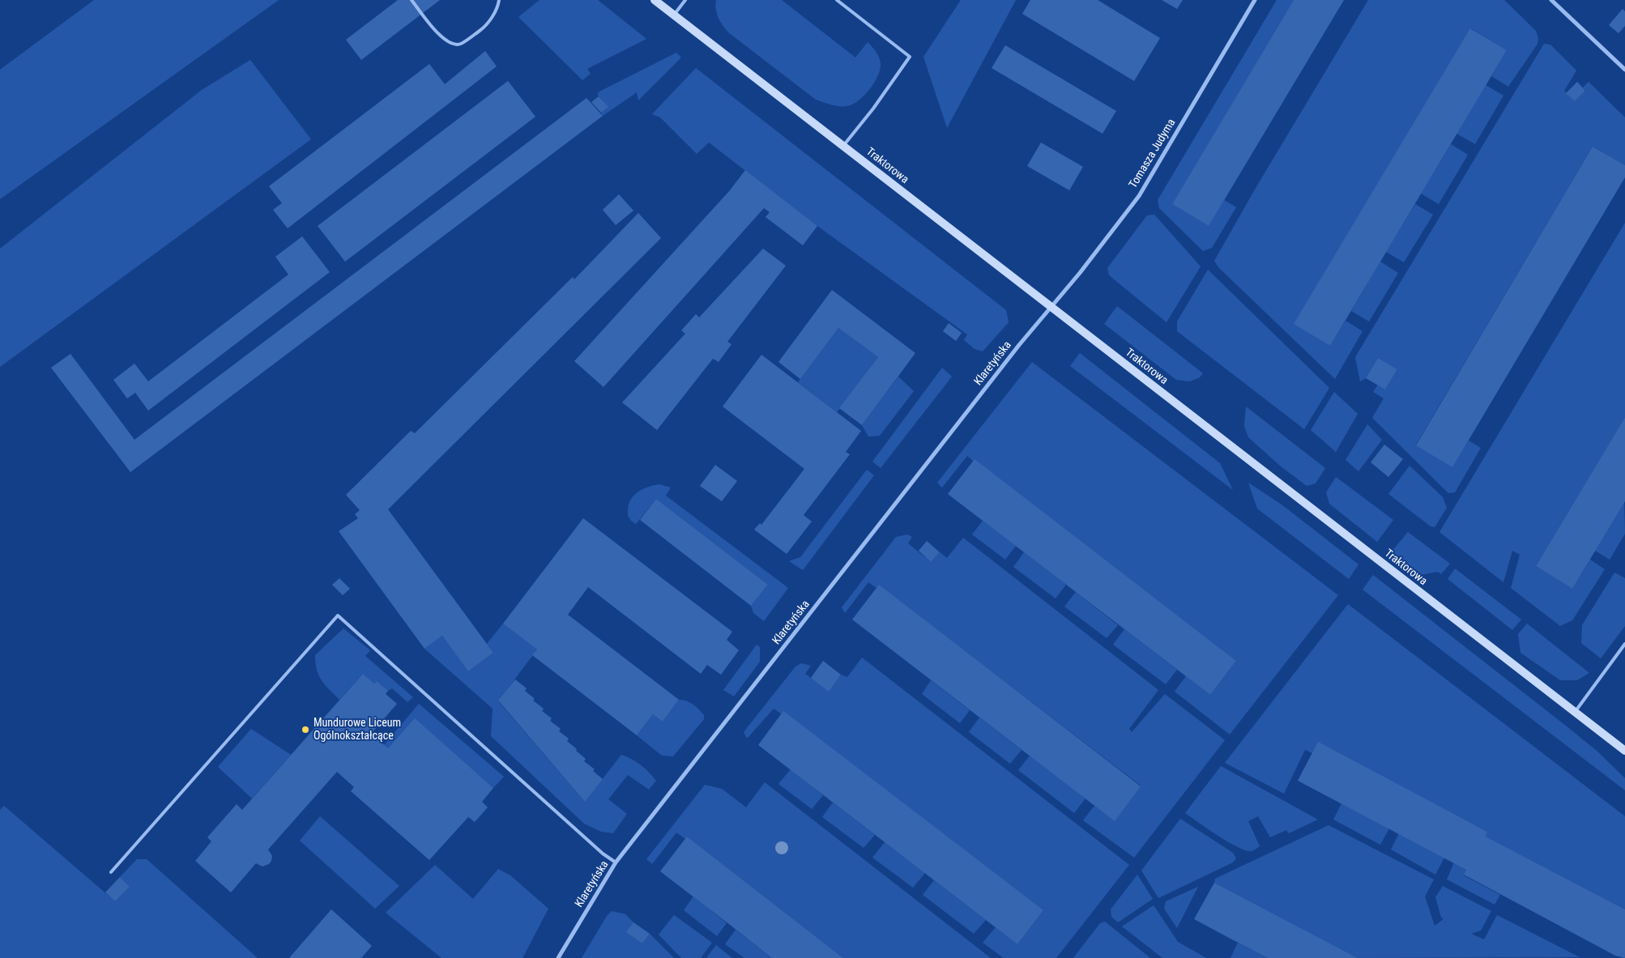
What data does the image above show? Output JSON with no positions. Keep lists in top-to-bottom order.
{
  "streets": {
    "main road": ["Traktorowa"],
    "street": ["Tomasza Judyma", "Klaretyńska"]
  },
  "crossings": [
    ["Tomasza Judyma", "Traktorowa"],
    ["Tomasza Judyma", "Klaretyńska"],
    ["Traktorowa", "Klaretyńska"]
  ],
  "places": ["Mundurowe Liceum Ogólnokształcące"]
}
